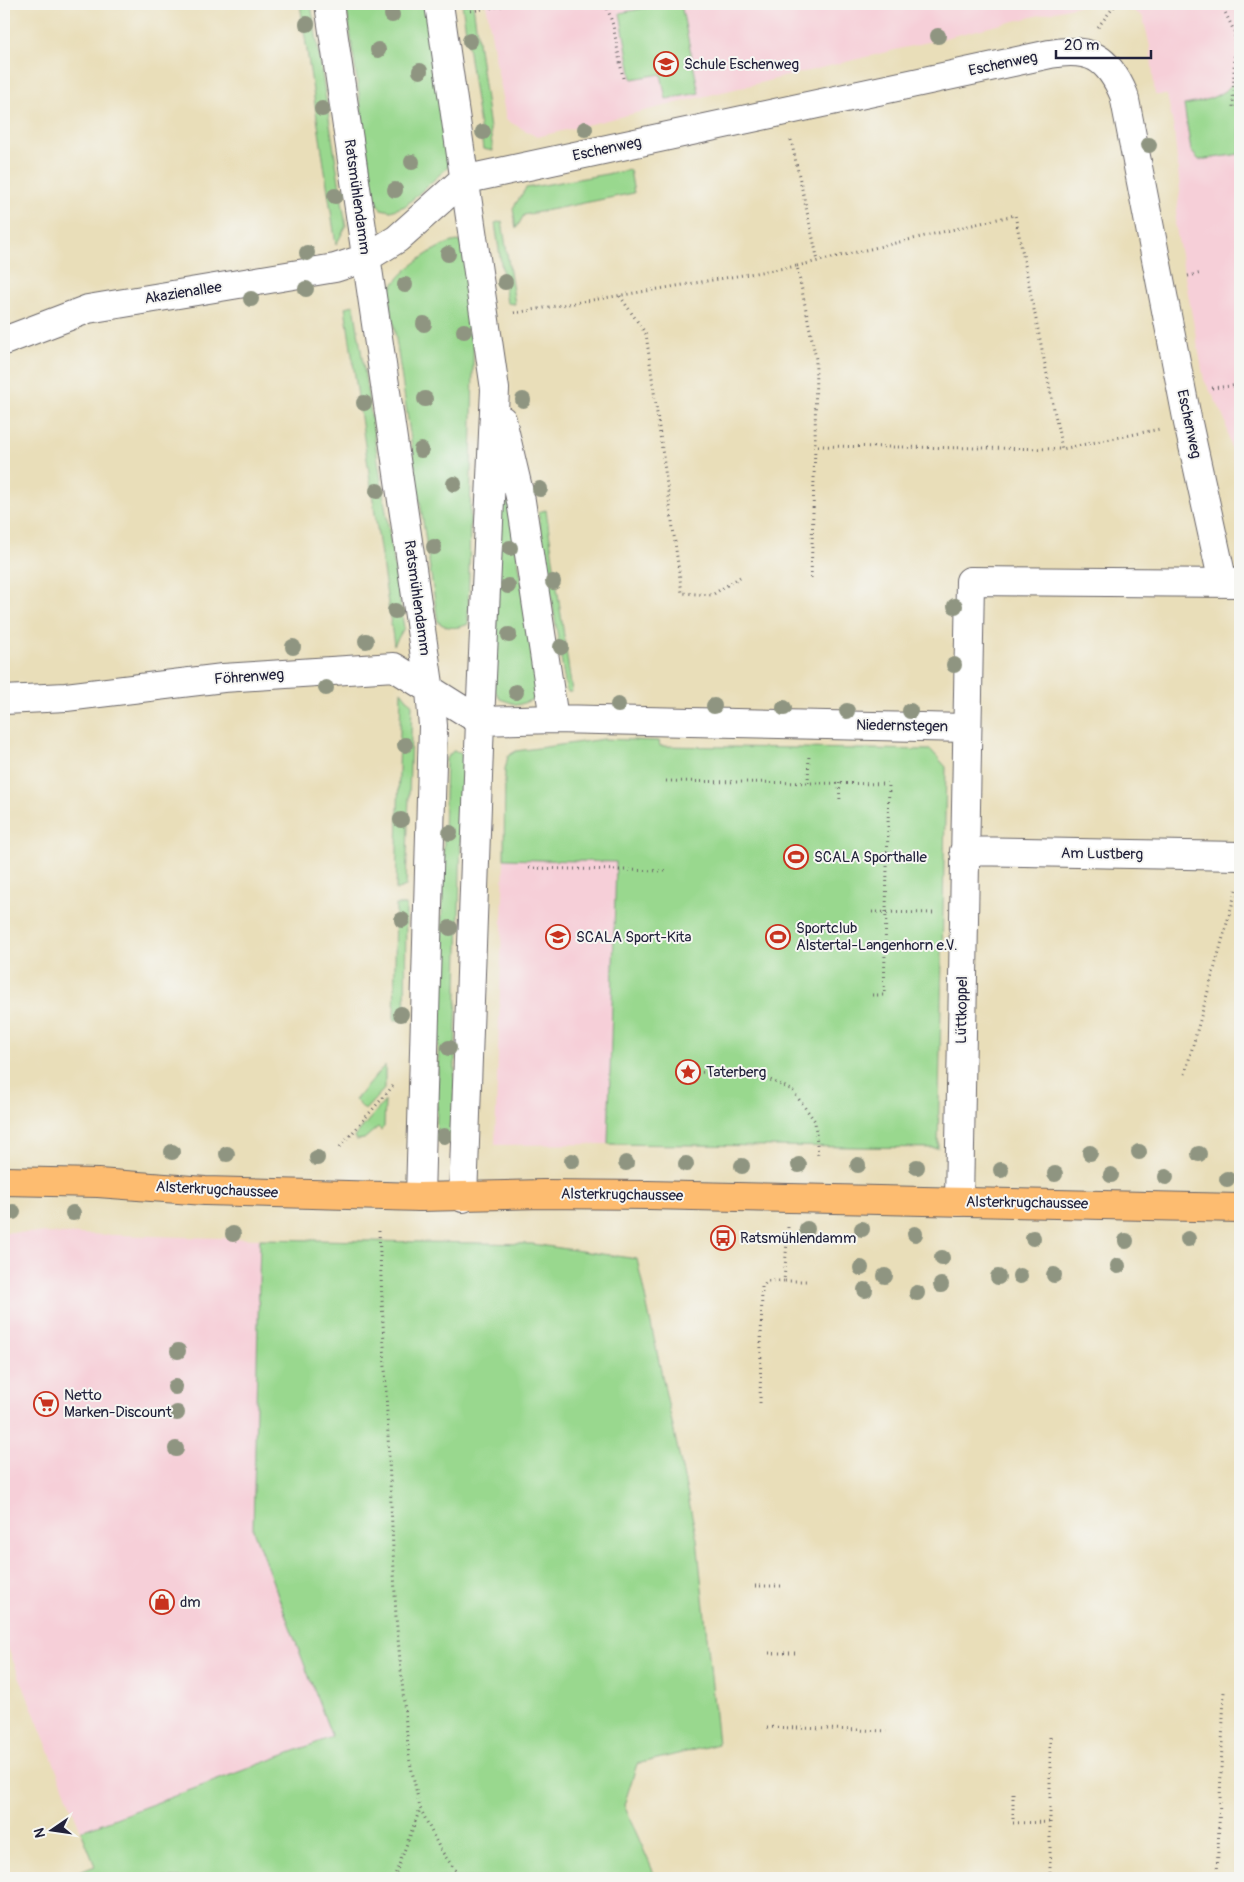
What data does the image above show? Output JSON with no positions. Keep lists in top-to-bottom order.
{
  "streets": {
    "main road": ["Alsterkrugchaussee"],
    "street": [
      "Eschenweg",
      "Ratsmühlendamm",
      "Akazienallee",
      "Föhrenweg",
      "Niedernstegen",
      "Am Lustberg",
      "Lüttkoppel"
    ]
  },
  "crossings": [
    ["Eschenweg", "Akazienallee"],
    ["Eschenweg", "Niedernstegen"],
    ["Ratsmühlendamm", "Akazienallee"],
    ["Ratsmühlendamm", "Föhrenweg"],
    ["Ratsmühlendamm", "Alsterkrugchaussee"],
    ["Föhrenweg", "Niedernstegen"],
    ["Niedernstegen", "Lüttkoppel"],
    ["Am Lustberg", "Lüttkoppel"],
    ["Lüttkoppel", "Alsterkrugchaussee"]
  ],
  "places": {
    "school or university": ["Schule Eschenweg", "SCALA Sport-Kita"],
    "sports": ["SCALA Sporthalle", "Sportclub Alstertal-Langenhorn e.V."],
    "place": ["Taterberg"],
    "bus stop": ["Ratsmühlendamm"],
    "supermarket": ["Netto Marken-Discount"],
    "shop": ["dm"]
  },
  "scale_bar": "20 m",
  "north": "left"
}
